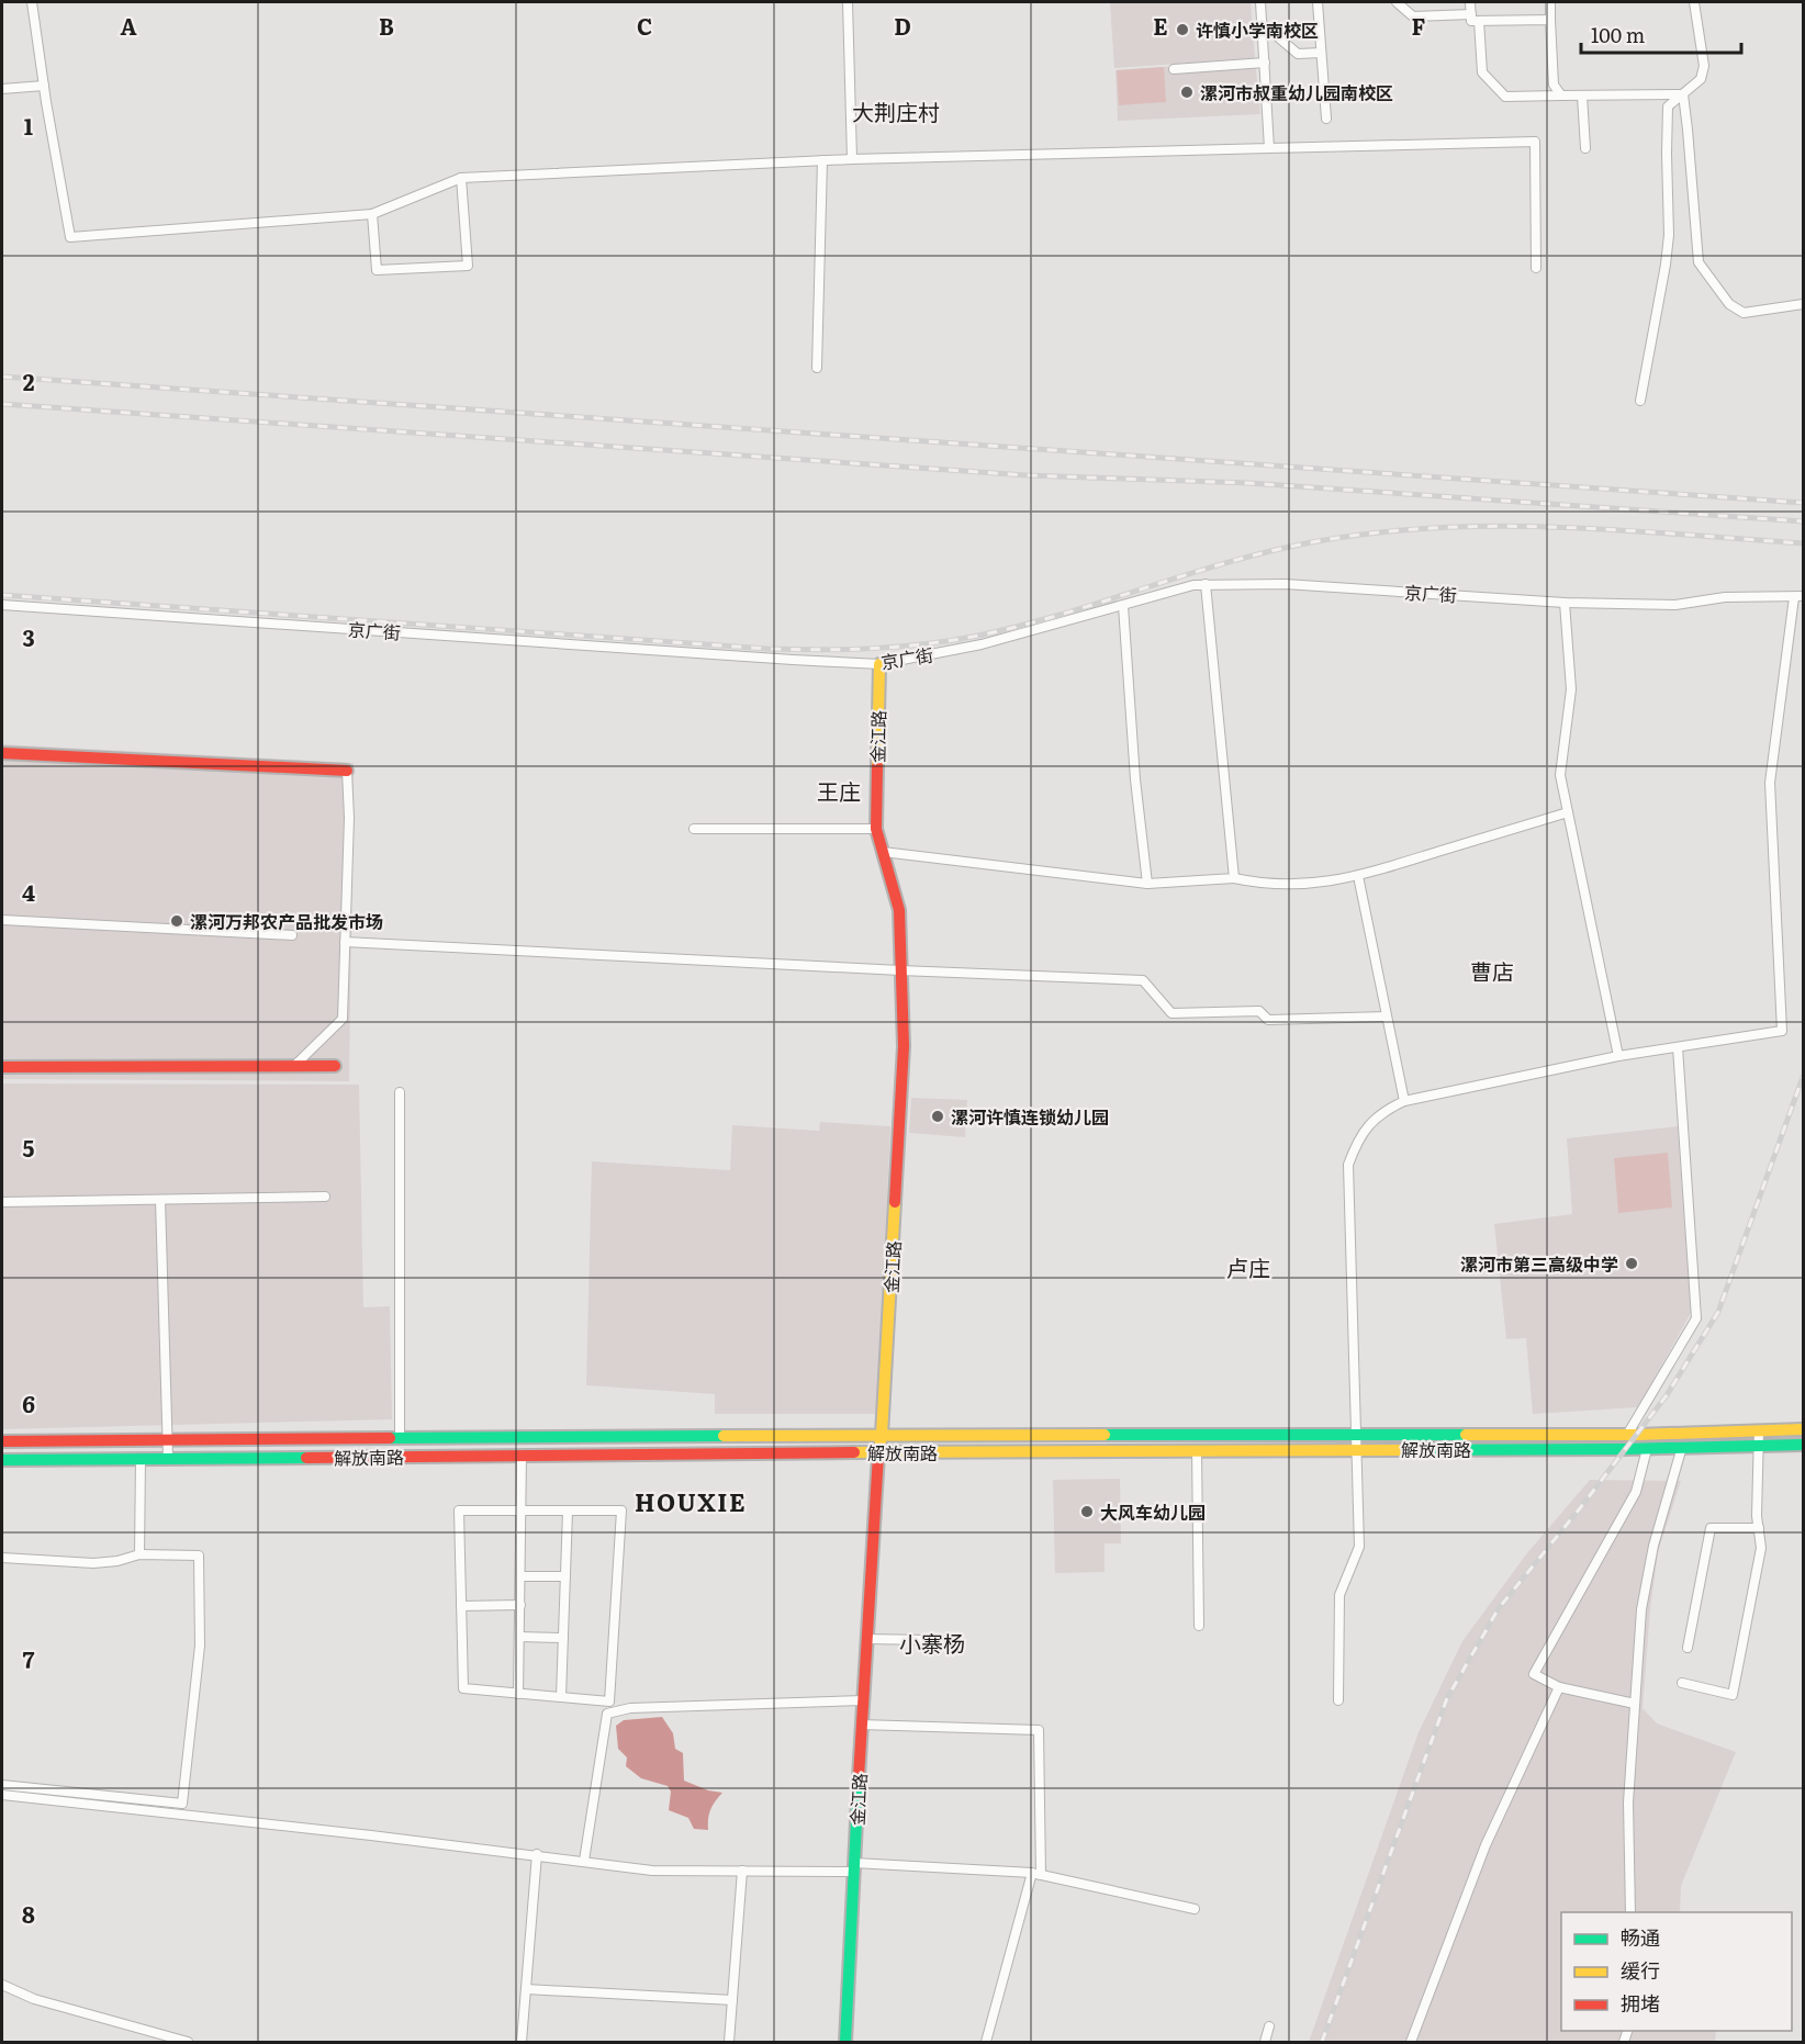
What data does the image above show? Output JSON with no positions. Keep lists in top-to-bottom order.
{
  "streets": {
    "main road": ["金江路", "解放南路"],
    "street": ["京广街"]
  },
  "crossings": [
    ["京广街", "金江路"],
    ["金江路", "解放南路"]
  ],
  "districts": [
    "大荆庄村",
    "王庄",
    "曹店",
    "卢庄",
    "HOUXIE",
    "小寨杨"
  ],
  "places": [
    "许慎小学南校区",
    "漯河市叔重幼儿园南校区",
    "漯河万邦农产品批发市场",
    "漯河许慎连锁幼儿园",
    "漯河市第三高级中学",
    "大风车幼儿园"
  ],
  "legend": ["畅通", "缓行", "拥堵"],
  "scale_bar": "100 m",
  "grid": {
    "columns": [
      "A",
      "B",
      "C",
      "D",
      "E",
      "F"
    ],
    "rows": [
      "1",
      "2",
      "3",
      "4",
      "5",
      "6",
      "7",
      "8"
    ]
  }
}
